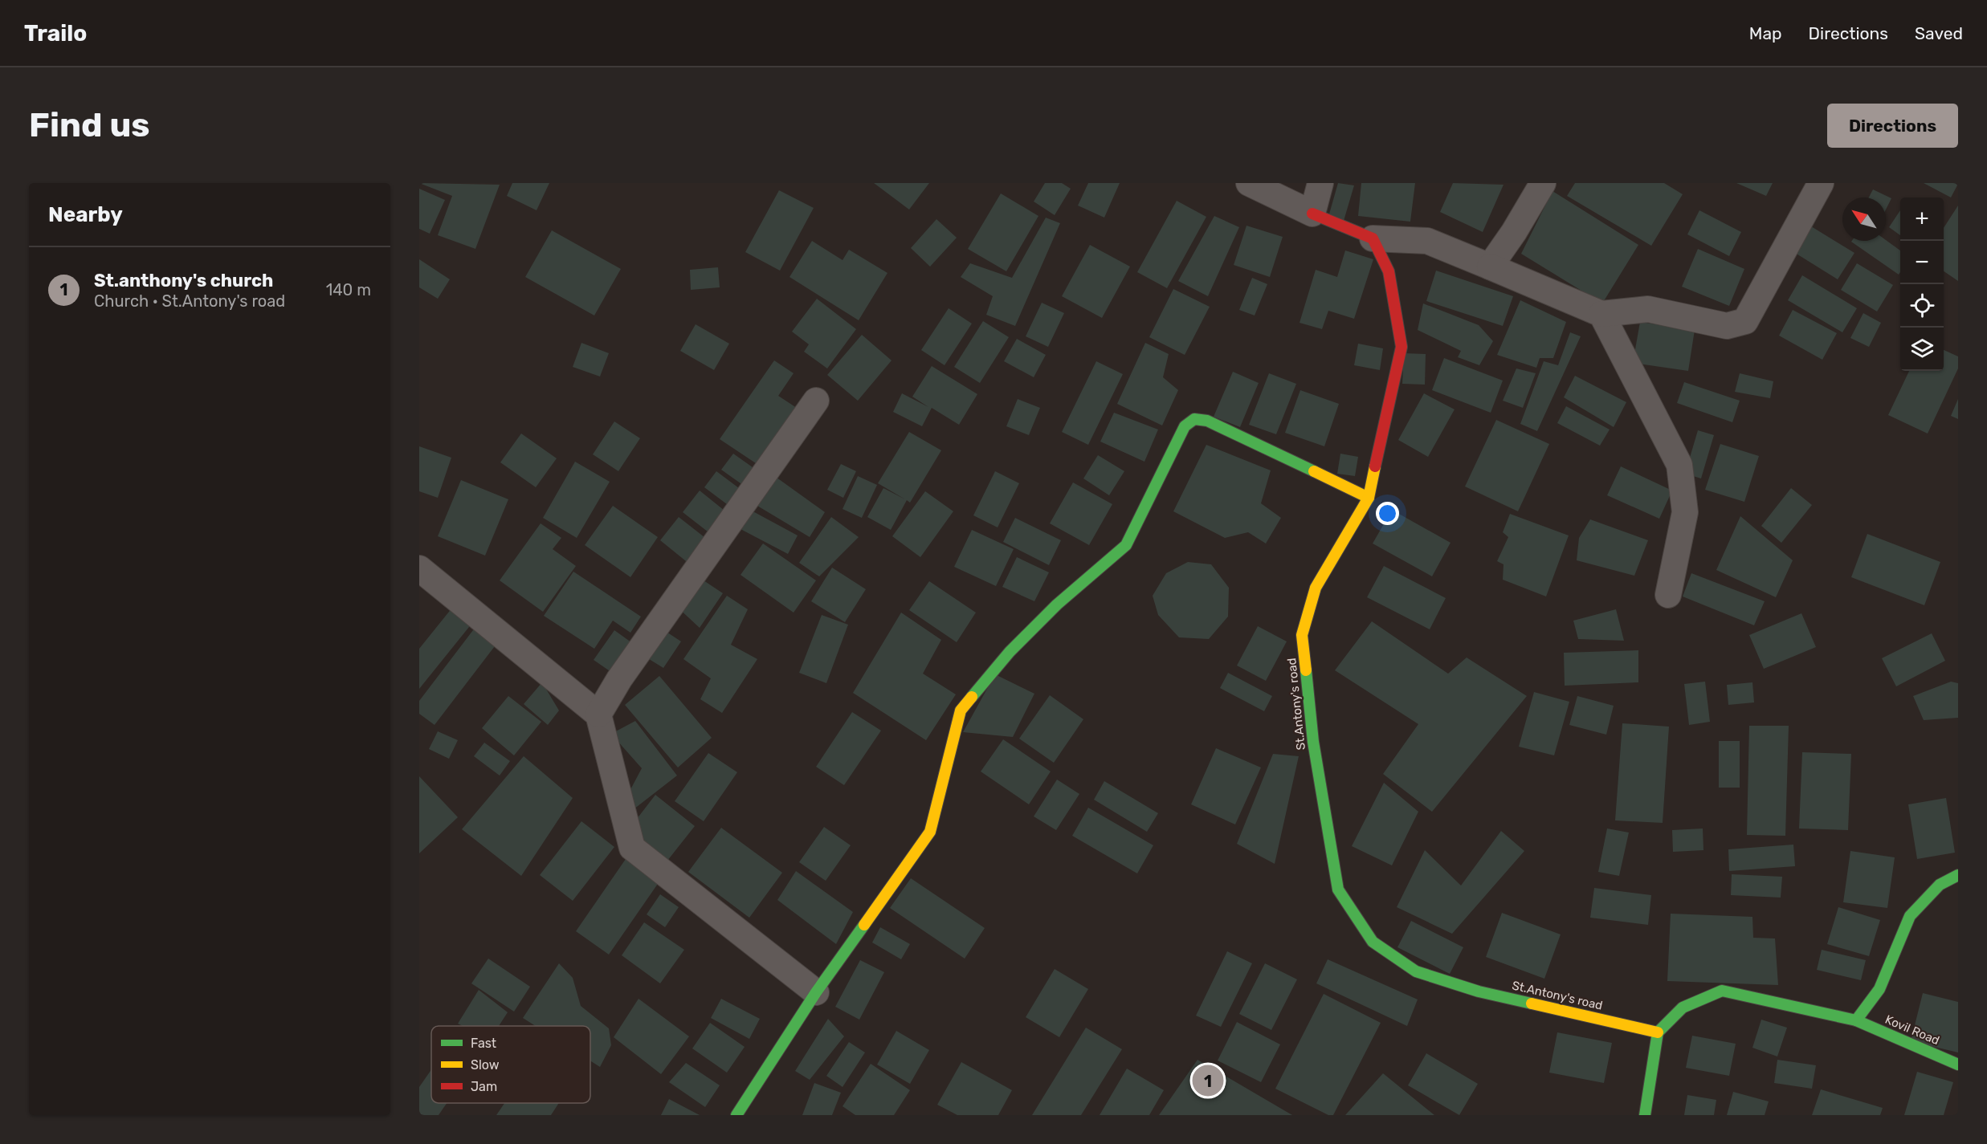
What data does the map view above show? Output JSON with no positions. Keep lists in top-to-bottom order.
{
  "streets": {
    "street": ["St.Antony's road", "Kovil Road"]
  },
  "crossings": [
    ["St.Antony's road", "Kovil Road"]
  ],
  "legend": ["Fast", "Slow", "Jam"],
  "north": "top left",
  "page": {
    "header": "Trailo",
    "nav": ["Map", "Directions", "Saved"],
    "buttons": "Directions",
    "title": "Find us",
    "heading": "Nearby",
    "map_buttons": ["+", "−"],
    "list": [
      {
        "mark": "1",
        "name": "St.anthony's church",
        "note": "Church · St.Antony's road",
        "value": "140 m"
      }
    ],
    "pins": "1"
  }
}
